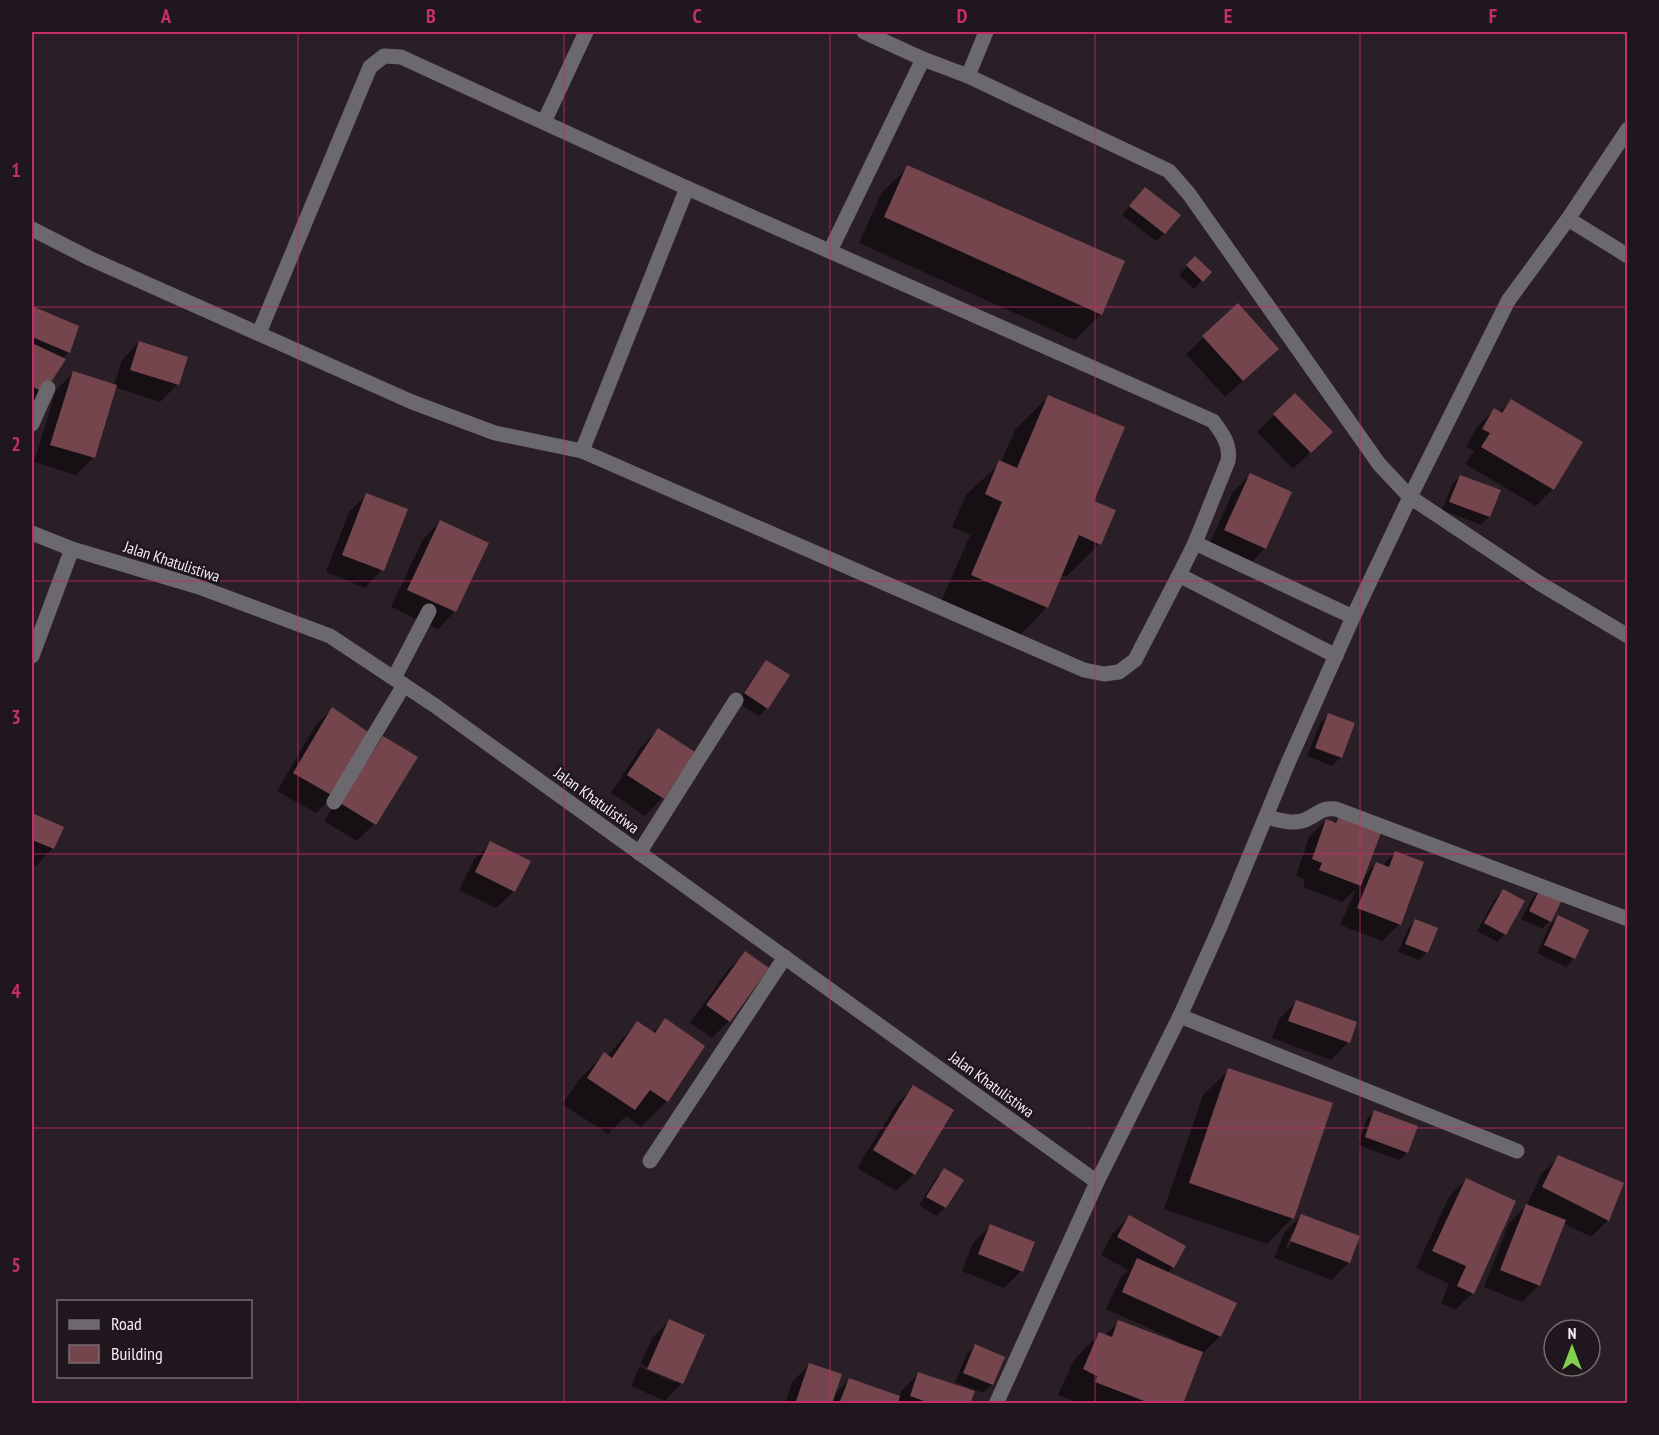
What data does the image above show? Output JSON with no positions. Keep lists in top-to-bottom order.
{
  "streets": {
    "street": ["Jalan Khatulistiwa"]
  },
  "legend": ["Road", "Building"],
  "north": "top",
  "grid": {
    "columns": [
      "A",
      "B",
      "C",
      "D",
      "E",
      "F"
    ],
    "rows": [
      "1",
      "2",
      "3",
      "4",
      "5"
    ]
  }
}
